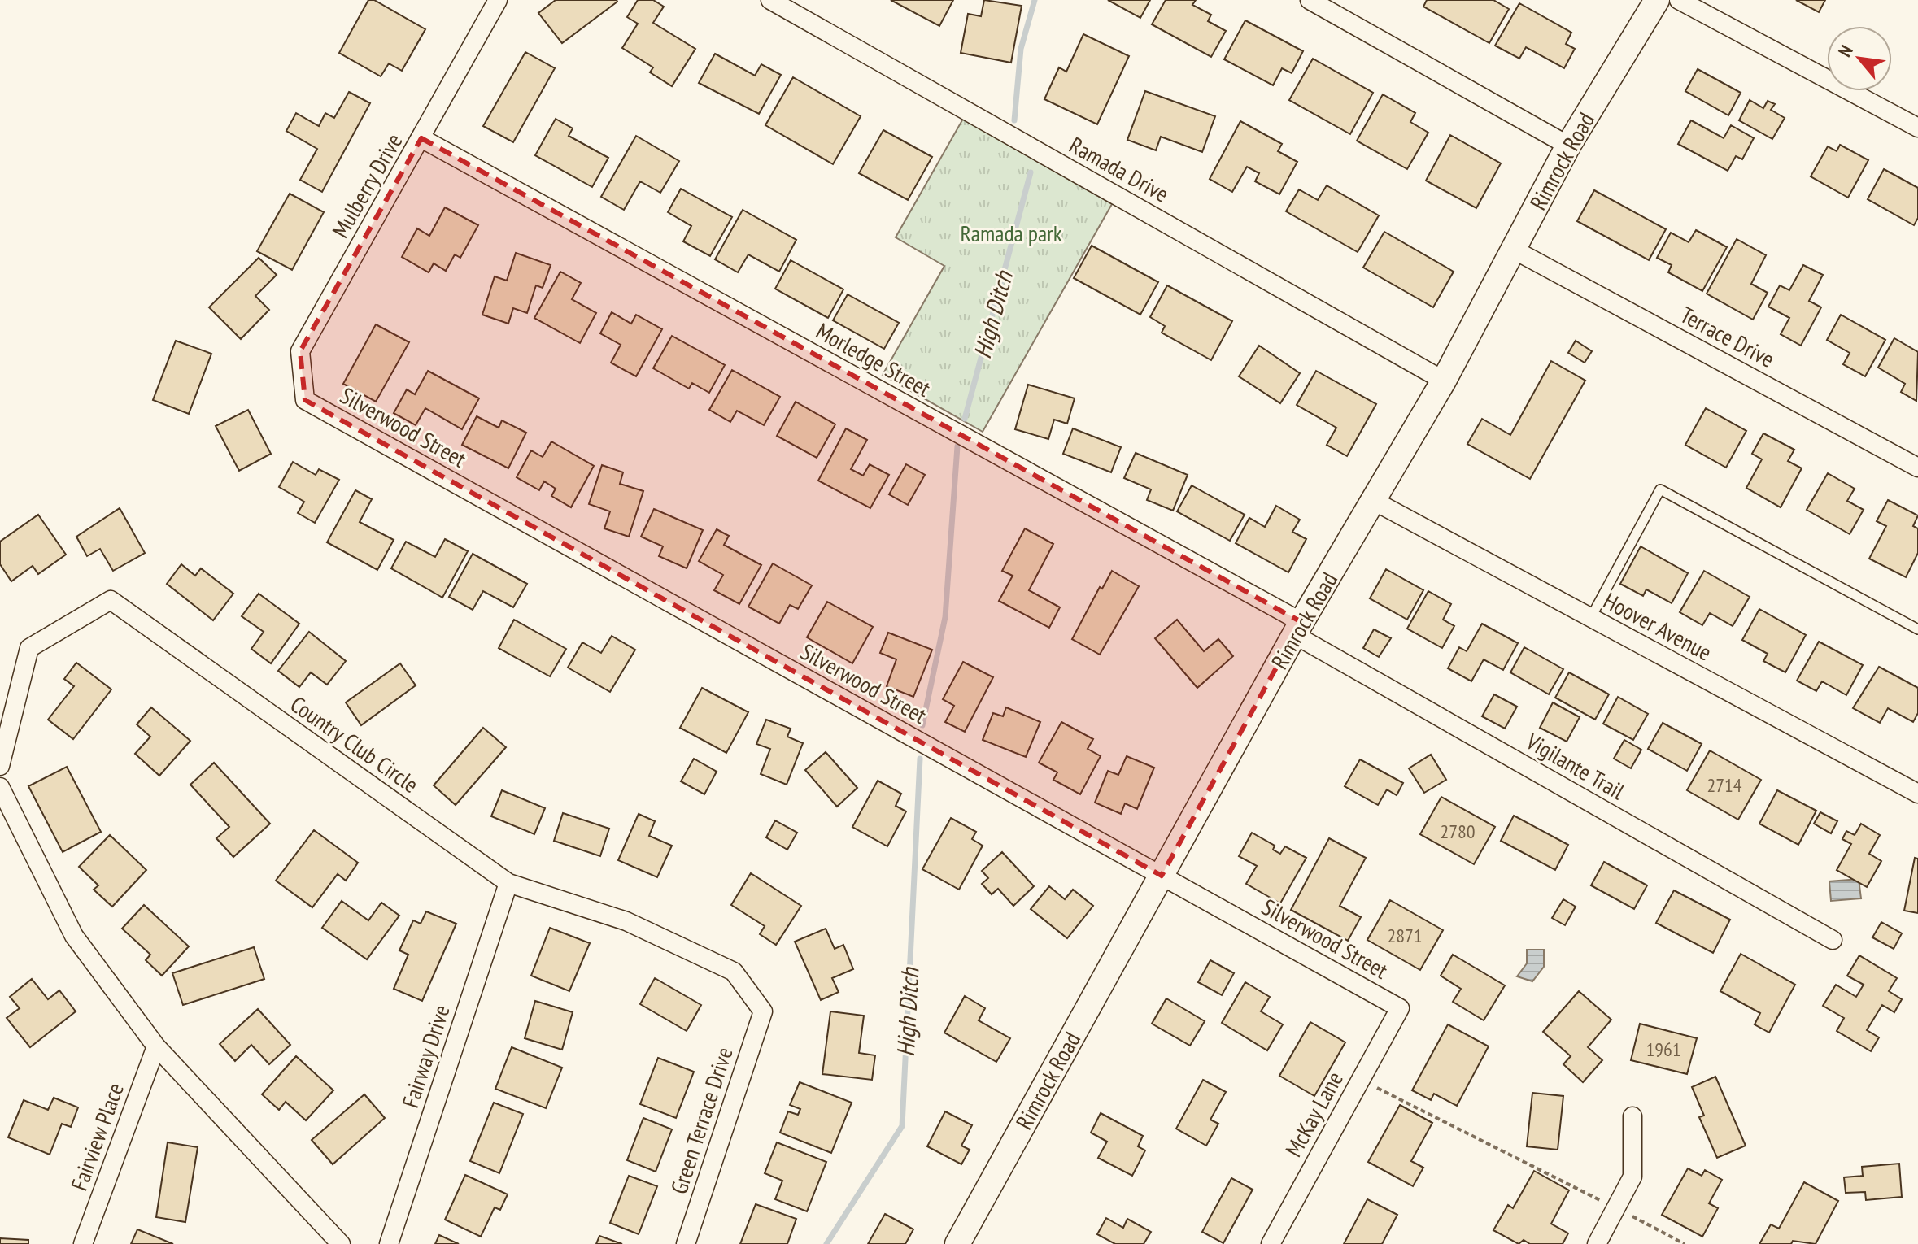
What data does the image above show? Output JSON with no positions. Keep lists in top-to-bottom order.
{
  "streets": {
    "main road": ["Rimrock Road"],
    "street": [
      "Ramada Drive",
      "Mulberry Drive",
      "Terrace Drive",
      "Morledge Street",
      "Silverwood Street",
      "Hoover Avenue",
      "Country Club Circle",
      "Vigilante Trail",
      "Fairway Drive",
      "McKay Lane",
      "Green Terrace Drive",
      "Fairview Place"
    ]
  },
  "crossings": [
    ["Rimrock Road", "Ramada Drive"],
    ["Rimrock Road", "Terrace Drive"],
    ["Rimrock Road", "Morledge Street"],
    ["Rimrock Road", "Silverwood Street"],
    ["Rimrock Road", "Hoover Avenue"],
    ["Rimrock Road", "Vigilante Trail"],
    ["Mulberry Drive", "Morledge Street"],
    ["Mulberry Drive", "Silverwood Street"],
    ["Morledge Street", "Vigilante Trail"],
    ["Silverwood Street", "McKay Lane"],
    ["Country Club Circle", "Fairway Drive"],
    ["Country Club Circle", "Green Terrace Drive"]
  ],
  "water": ["High Ditch"],
  "parks": ["Ramada park"],
  "house_numbers": [
    "2714",
    "2780",
    "2871",
    "1961"
  ],
  "north": "top left"
}
